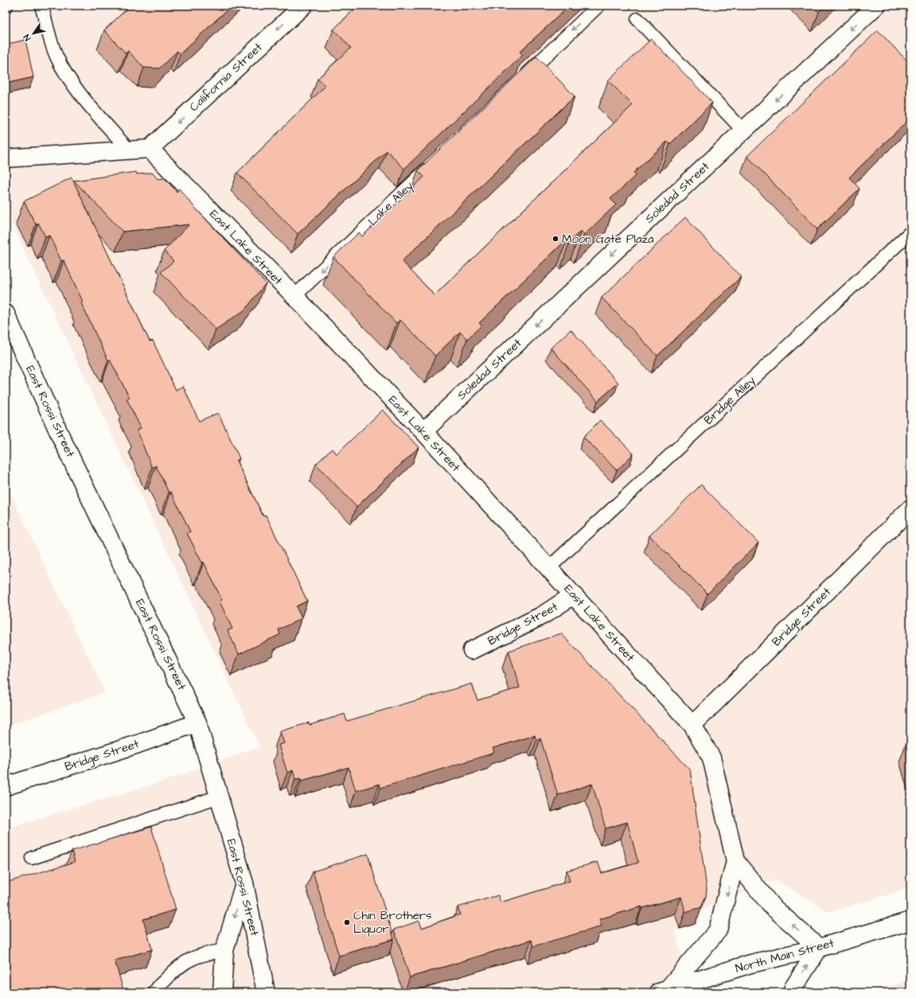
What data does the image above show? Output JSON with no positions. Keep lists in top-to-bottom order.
{
  "streets": {
    "street": [
      "California Street",
      "Soledad Street",
      "East Lake Street",
      "East Rossi Street",
      "Bridge Street",
      "North Main Street"
    ],
    "lane": ["Lake Alley", "Bridge Alley"]
  },
  "crossings": [
    ["California Street", "East Lake Street"],
    ["Soledad Street", "East Lake Street"],
    ["Lake Alley", "East Lake Street"],
    ["East Lake Street", "Bridge Alley"],
    ["East Lake Street", "Bridge Street"],
    ["East Lake Street", "North Main Street"],
    ["East Rossi Street", "Bridge Street"]
  ],
  "one_way": ["California Street", "Soledad Street", "Lake Alley"],
  "places": ["Moon Gate Plaza", "Chin Brothers Liquor"],
  "north": "bottom left"
}
